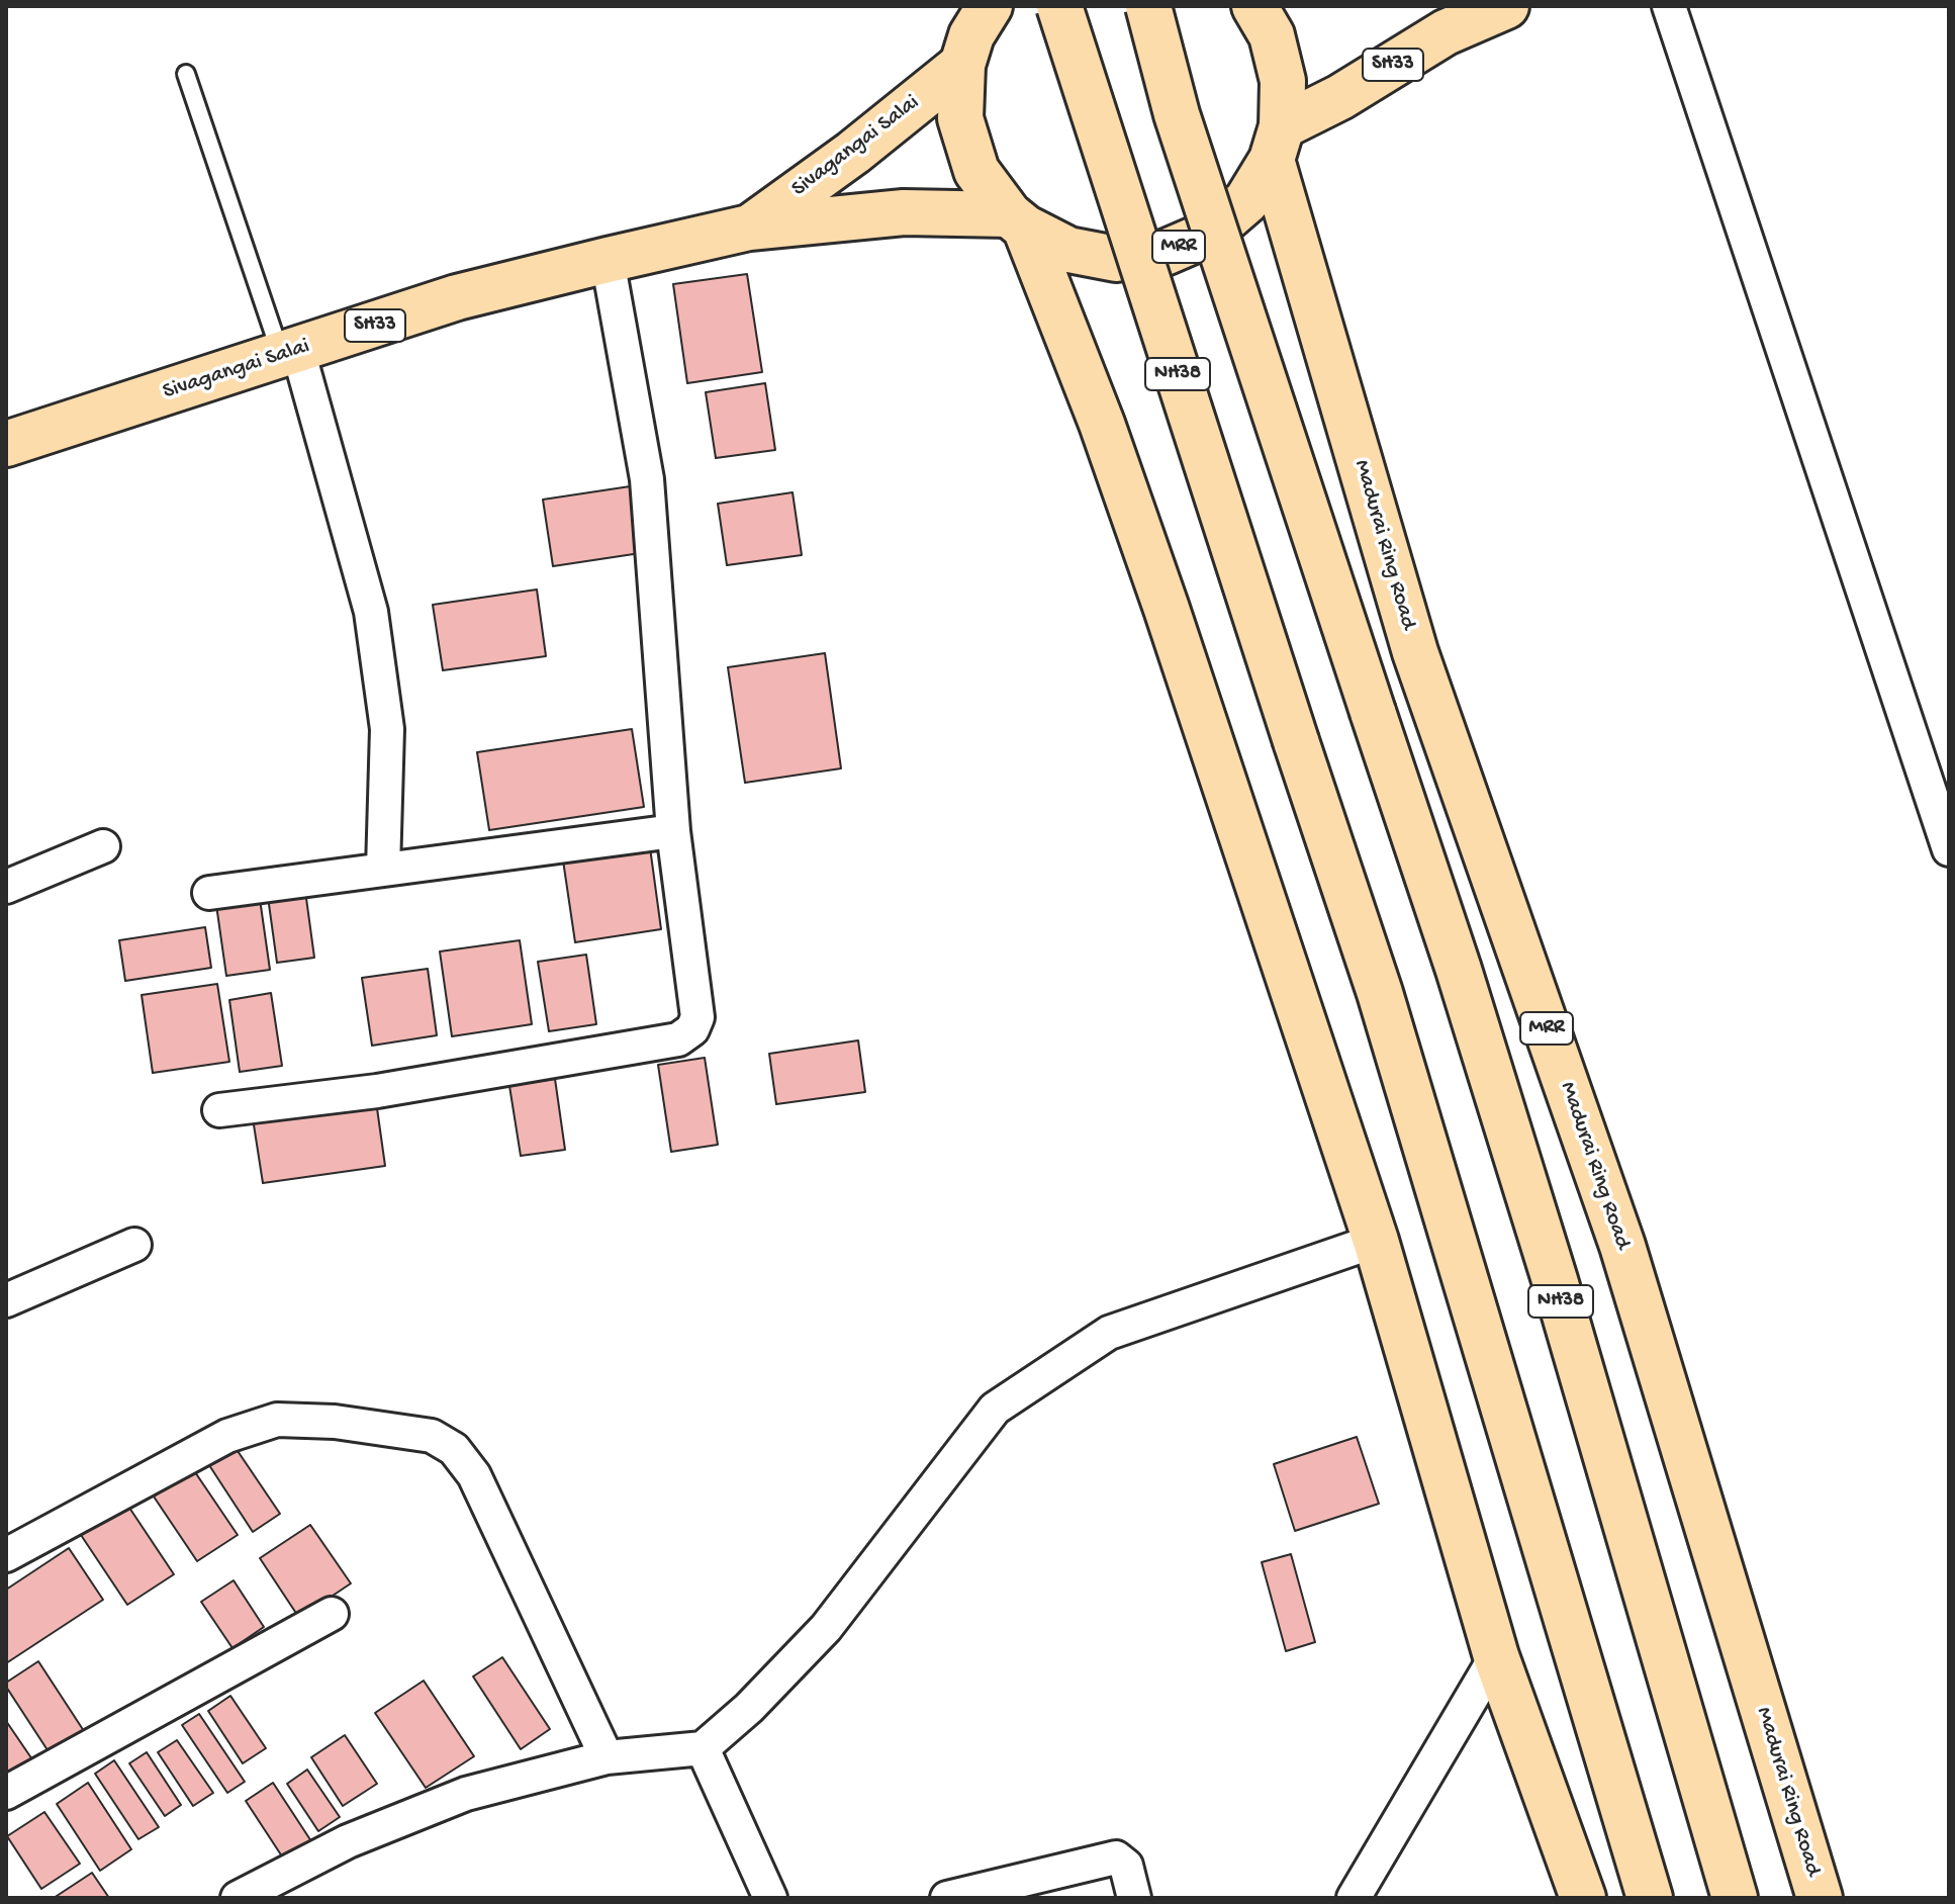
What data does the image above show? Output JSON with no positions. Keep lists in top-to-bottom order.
{
  "streets": {
    "main road": [
      "SH33",
      "Sivagangai Salai",
      "MRR",
      "NH38",
      "Madurai Ring Road"
    ]
  },
  "crossings": [
    ["SH33", "MRR"],
    ["SH33", "Madurai Ring Road"],
    ["Sivagangai Salai", "MRR"],
    ["MRR", "Madurai Ring Road"]
  ]
}
